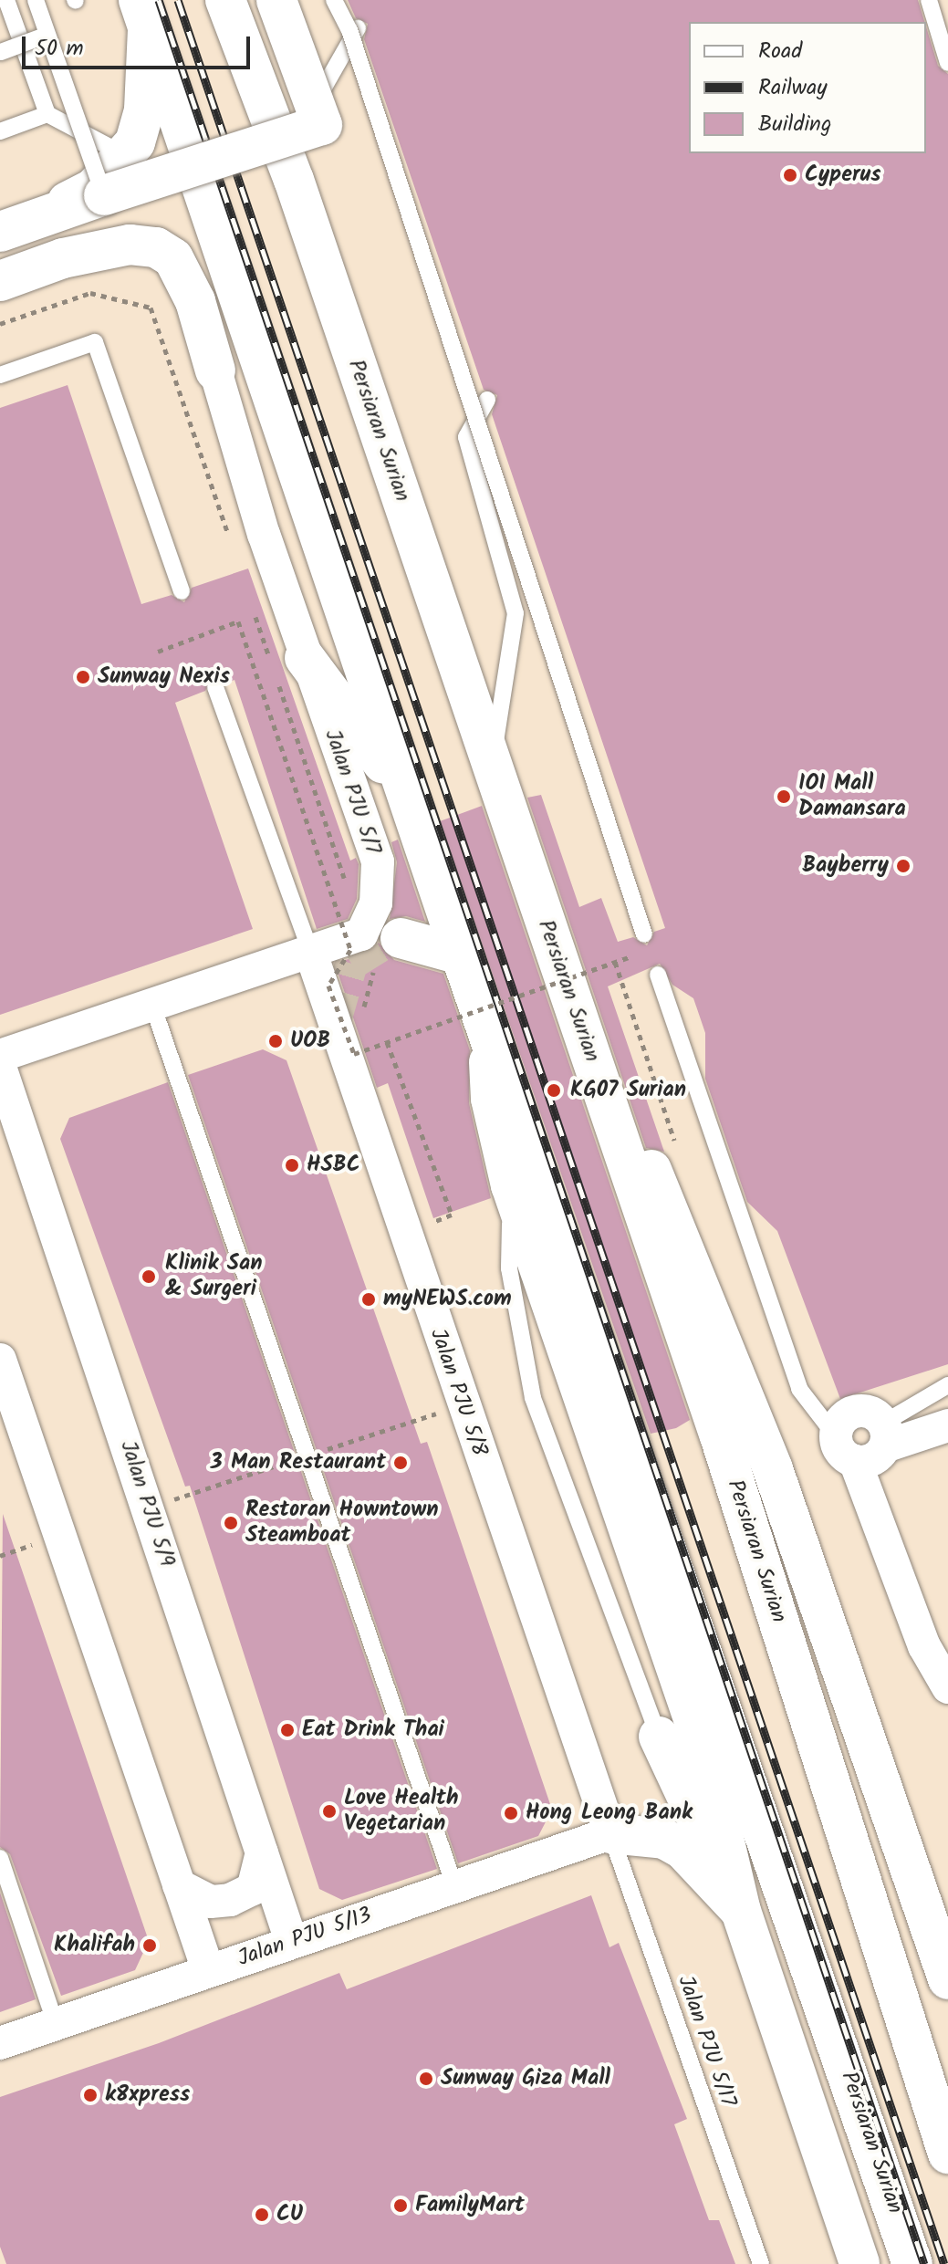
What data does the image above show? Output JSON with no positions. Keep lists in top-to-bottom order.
{
  "streets": {
    "main road": ["Persiaran Surian"],
    "street": [
      "Jalan PJU 5/7",
      "Jalan PJU 5/8",
      "Jalan PJU 5/9",
      "Jalan PJU 5/13"
    ],
    "lane": ["Jalan PJU 5/17"]
  },
  "crossings": [
    ["Jalan PJU 5/7", "Jalan PJU 5/8"],
    ["Jalan PJU 5/8", "Jalan PJU 5/13"],
    ["Jalan PJU 5/8", "Jalan PJU 5/17"],
    ["Jalan PJU 5/9", "Jalan PJU 5/13"],
    ["Jalan PJU 5/13", "Jalan PJU 5/17"]
  ],
  "places": [
    "Cyperus",
    "Sunway Nexis",
    "IOI Mall Damansara",
    "Bayberry",
    "UOB",
    "KG07 Surian",
    "HSBC",
    "Klinik San & Surgeri",
    "myNEWS.com",
    "3 Man Restaurant",
    "Restoran Howntown Steamboat",
    "Eat Drink Thai",
    "Love Health Vegetarian",
    "Hong Leong Bank",
    "Khalifah",
    "Sunway Giza Mall",
    "k8xpress",
    "FamilyMart",
    "CU"
  ],
  "legend": ["Road", "Railway", "Building"],
  "scale_bar": "50 m"
}
